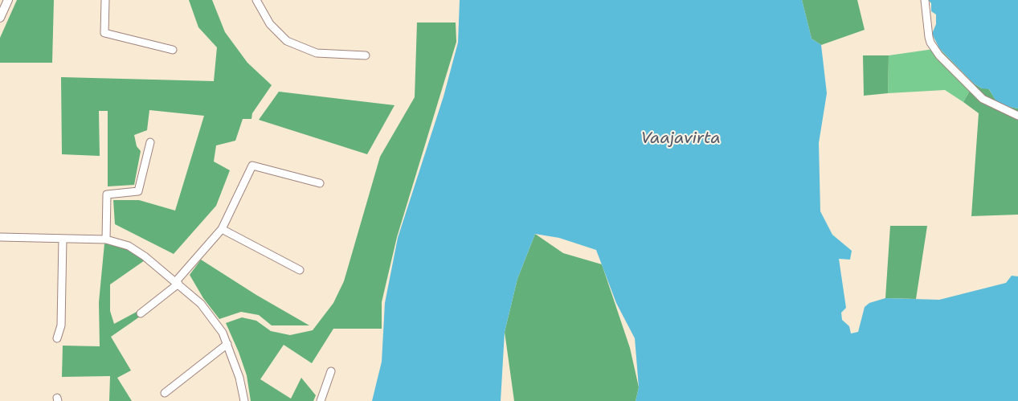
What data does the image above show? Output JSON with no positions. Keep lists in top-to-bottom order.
{
  "water": ["Vaajavirta"]
}
